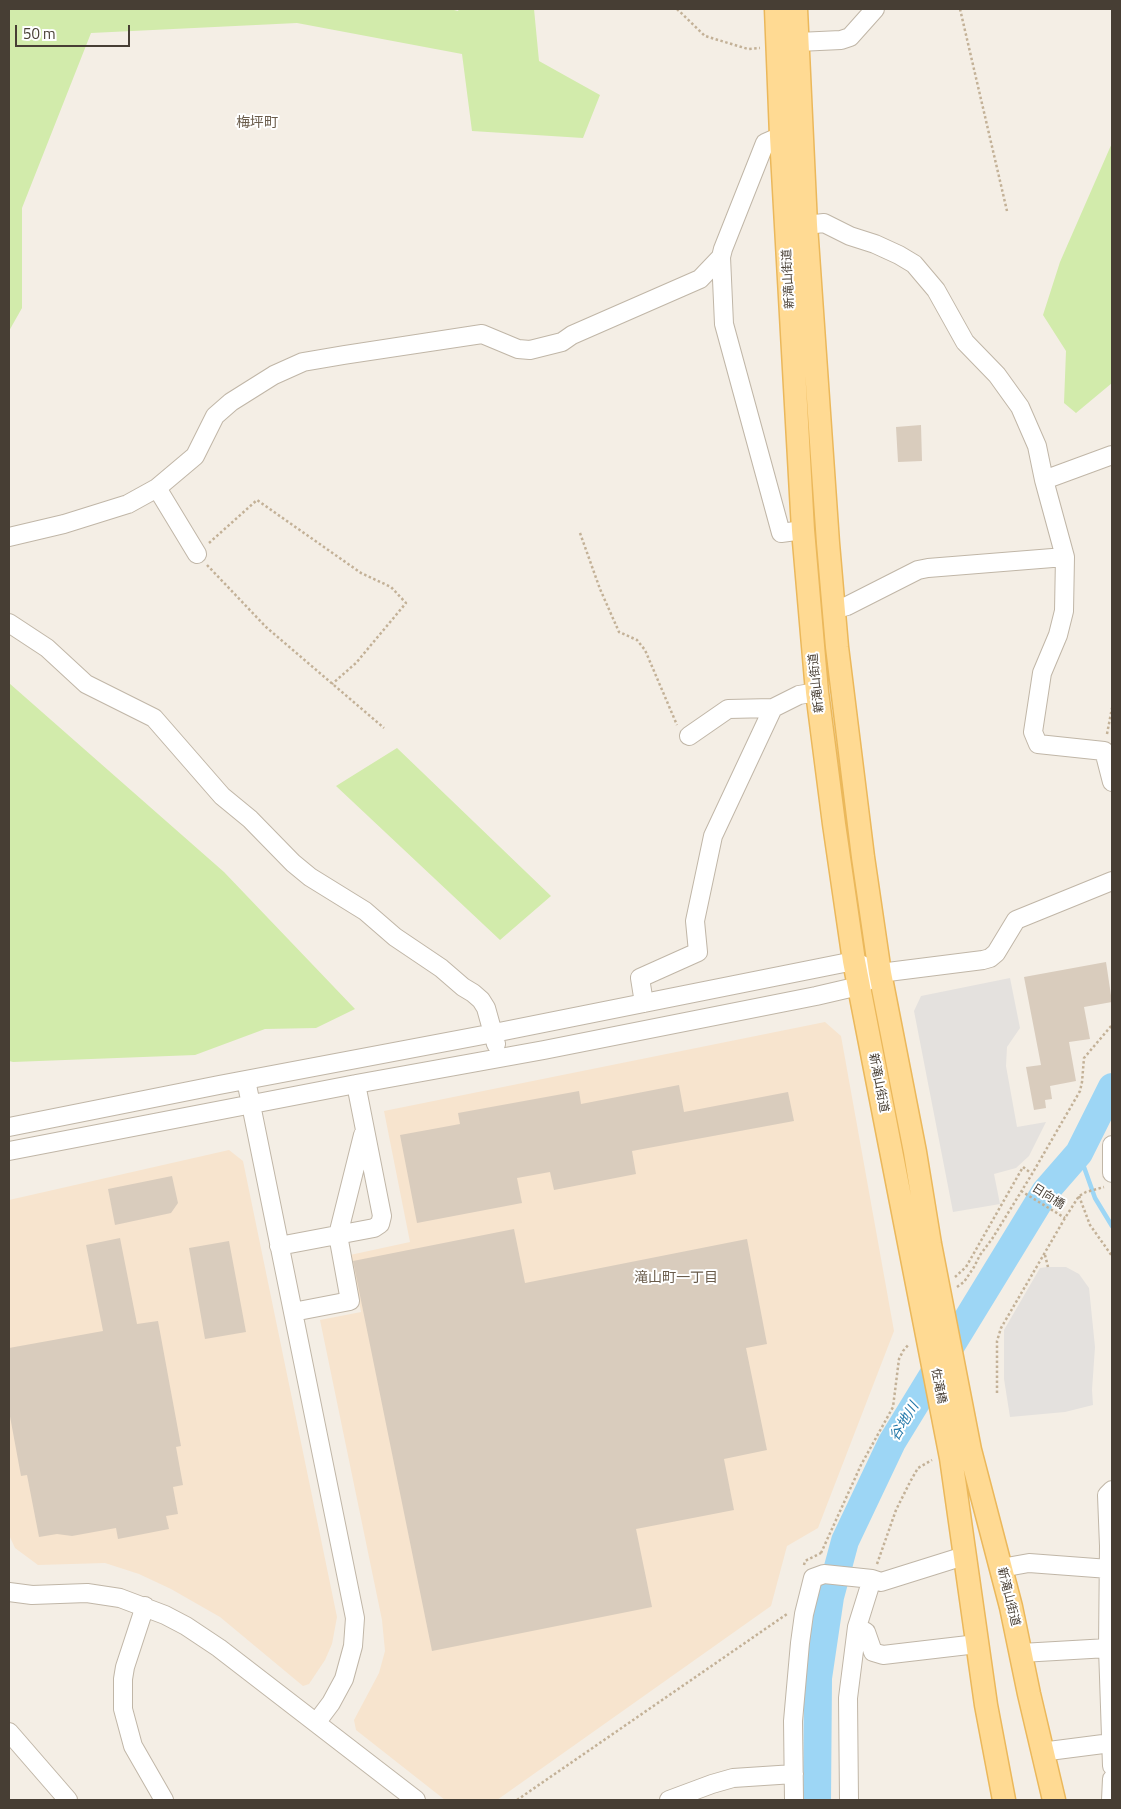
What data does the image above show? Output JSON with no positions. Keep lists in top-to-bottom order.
{
  "streets": {
    "main road": ["新滝山街道", "佐滝橋"],
    "path": ["日向橋"]
  },
  "crossings": [
    ["新滝山街道", "佐滝橋"]
  ],
  "districts": ["梅坪町", "滝山町一丁目"],
  "water": ["谷地川"],
  "scale_bar": "50 m"
}
